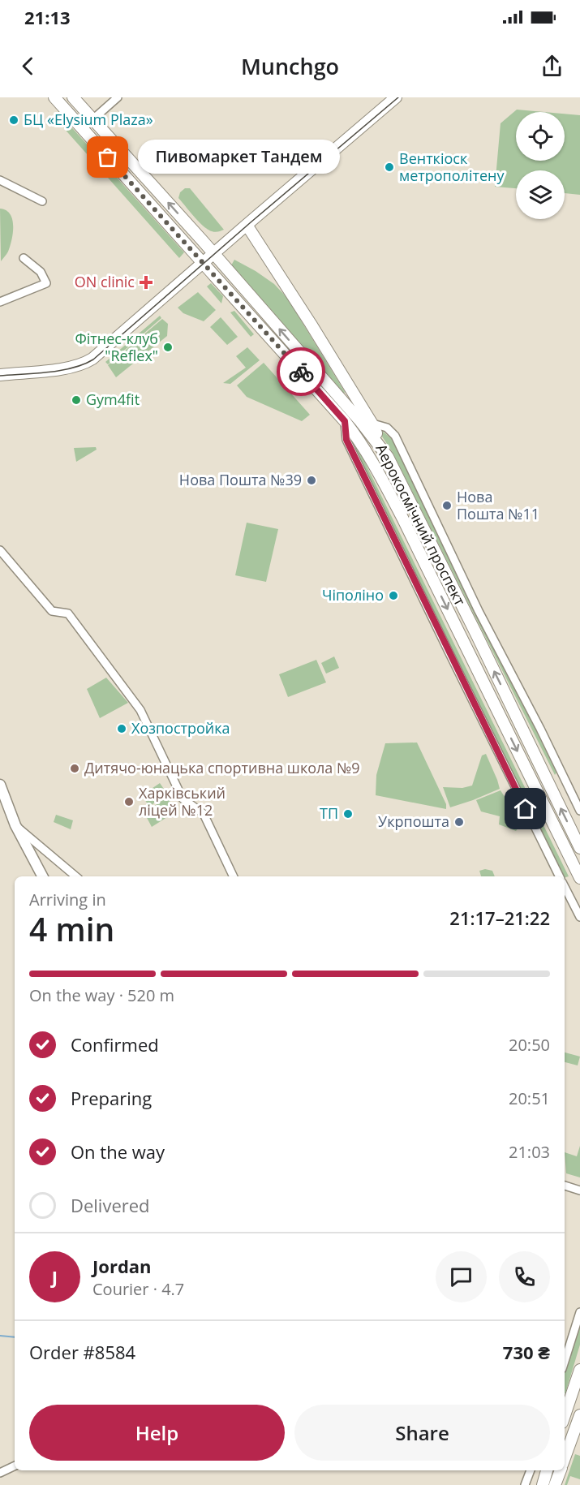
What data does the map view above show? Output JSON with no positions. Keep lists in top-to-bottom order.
{
  "streets": {
    "main road": ["Аерокосмічний проспект"]
  },
  "places": {
    "other": [
      "БЦ «Elysium Plaza»",
      "Пивомаркет Тандем",
      "Венткіоск метрополітену",
      "Фітнес-клуб \"Reflex\"",
      "Gym4fit",
      "Нова Пошта №39",
      "Нова Пошта №11",
      "Чіполіно",
      "Хозпостройка",
      "Дитячо-юнацька спортивна школа №9",
      "Харківський ліцей №12",
      "ТП",
      "Укрпошта"
    ],
    "health": ["ON clinic"]
  },
  "page": {
    "status": "21:13",
    "header": "Munchgo",
    "bubble": "Пивомаркет Тандем",
    "heading": ["4 min", "Arriving in", "21:17–21:22"],
    "panel": [
      "Jordan",
      "Courier · 4.7",
      "Order #8584",
      "730 ₴"
    ],
    "bar": "On the way · 520 m",
    "list": [
      ["Confirmed", "20:50"],
      ["Preparing", "20:51"],
      ["On the way", "21:03"],
      "Delivered"
    ],
    "round": "J",
    "buttons": ["Help", "Share"]
  }
}
